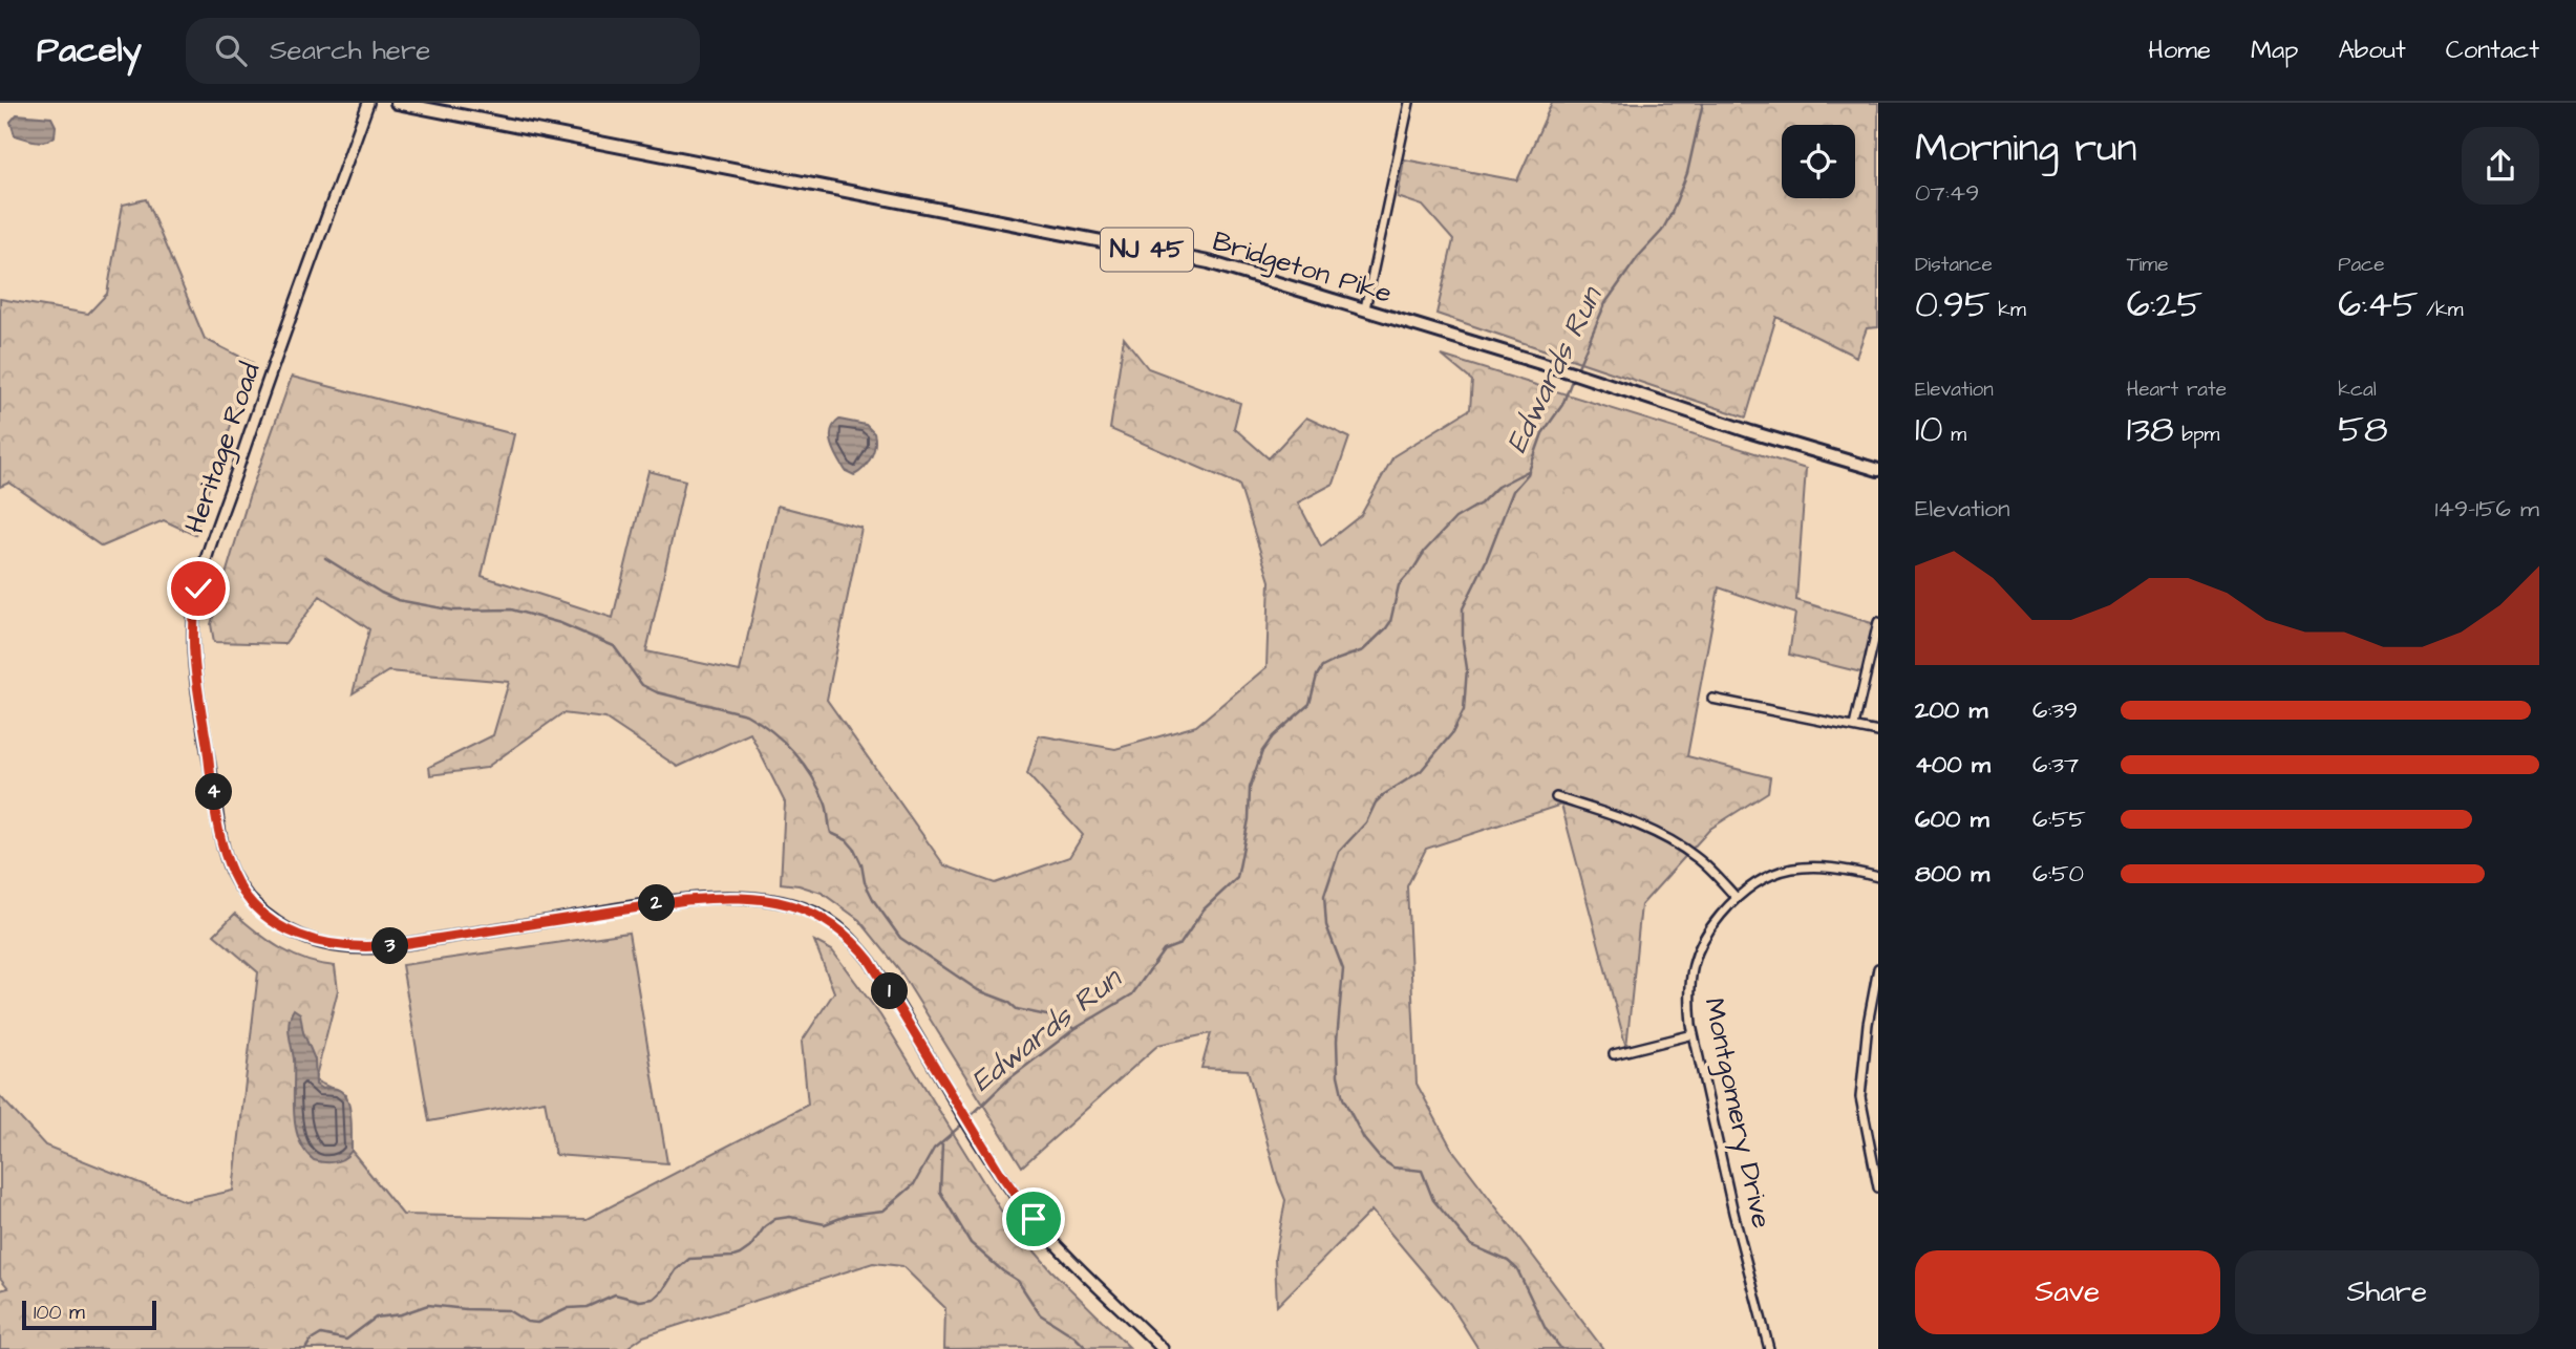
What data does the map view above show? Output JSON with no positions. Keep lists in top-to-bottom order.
{
  "streets": {
    "main road": ["NJ 45", "Bridgeton Pike"],
    "street": ["Heritage Road", "Montgomery Drive"]
  },
  "water": ["Edwards Run"],
  "scale_bar": "100 m",
  "page": {
    "header": "Pacely",
    "search": "Search here",
    "nav": [
      "Home",
      "Map",
      "About",
      "Contact"
    ],
    "heading": ["Morning run", "07:49"],
    "stats": [
      ["Distance", "0.95 km"],
      ["Time", "6:25"],
      ["Pace", "6:45 /km"],
      ["Elevation", "10 m"],
      ["Heart rate", "138 bpm"],
      ["kcal", "58"]
    ],
    "chart": ["Elevation", "149–156 m"],
    "list": [
      {
        "name": "200 m",
        "note": "6:39"
      },
      {
        "name": "400 m",
        "note": "6:37"
      },
      {
        "name": "600 m",
        "note": "6:55"
      },
      {
        "name": "800 m",
        "note": "6:50"
      }
    ],
    "pins": [
      "4",
      "2",
      "3",
      "1"
    ],
    "buttons": ["Save", "Share"],
    "scale": "100 m"
  }
}
